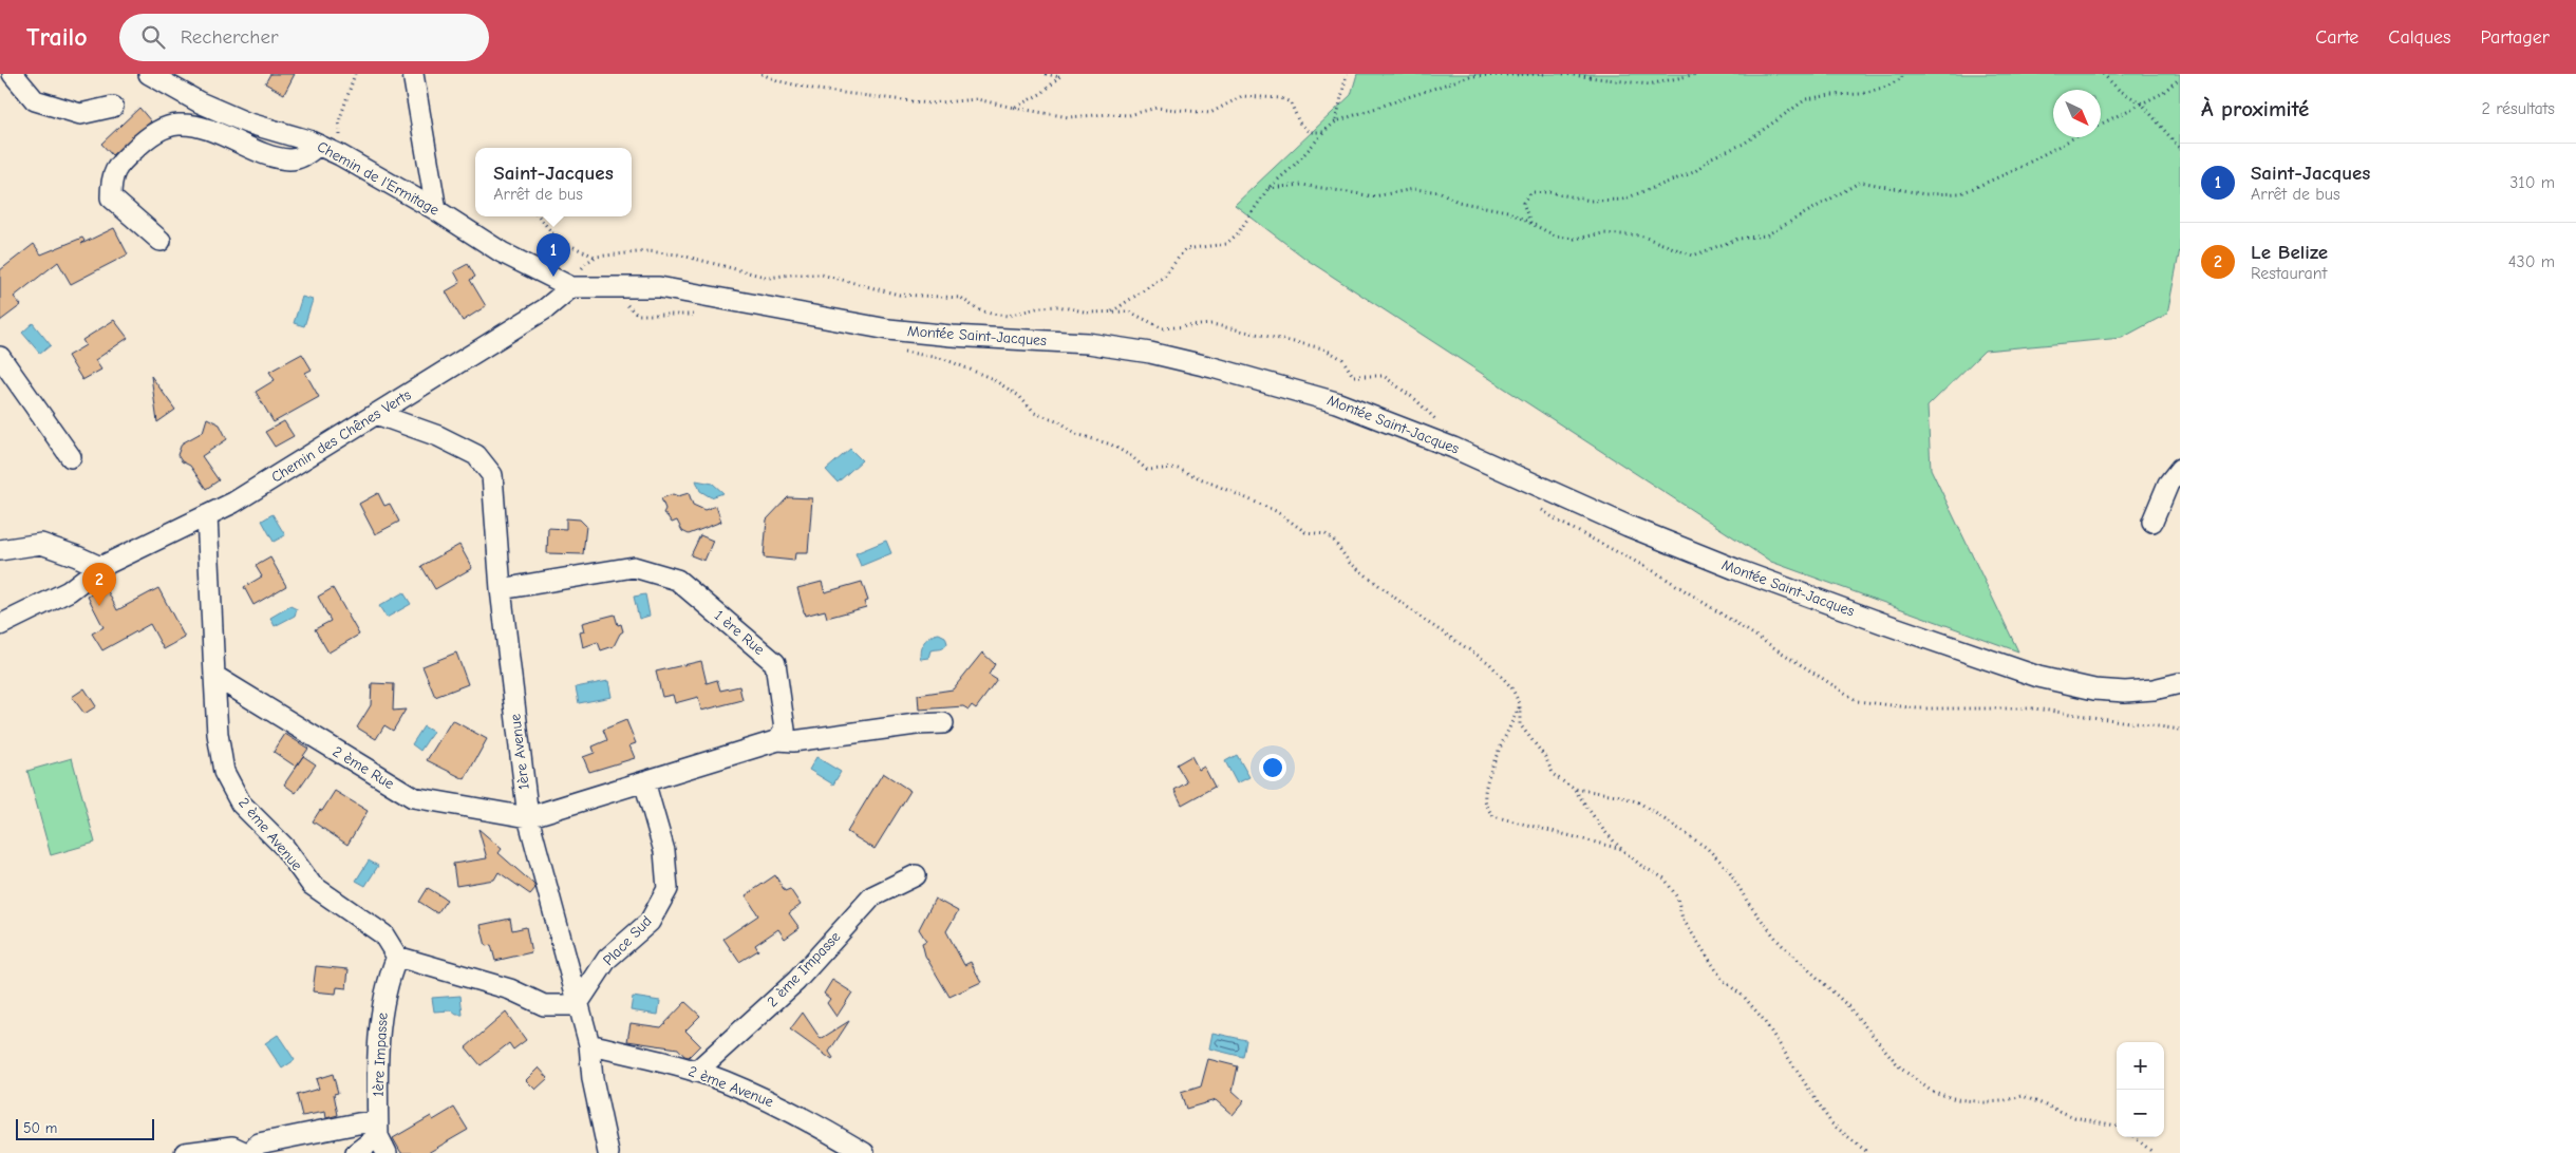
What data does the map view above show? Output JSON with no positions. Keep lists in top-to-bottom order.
{
  "streets": {
    "street": [
      "Chemin de l'Ermitage",
      "Montée Saint-Jacques",
      "Chemin des Chênes Verts",
      "1 ère Rue",
      "1ère Avenue",
      "2 ème Rue",
      "2 ème Avenue",
      "Place Sud",
      "2 ème Impasse",
      "1ère Impasse"
    ]
  },
  "crossings": [
    ["Chemin de l'Ermitage", "Montée Saint-Jacques"],
    ["Chemin de l'Ermitage", "Chemin des Chênes Verts"],
    ["Montée Saint-Jacques", "Chemin des Chênes Verts"],
    ["Chemin des Chênes Verts", "1ère Avenue"],
    ["Chemin des Chênes Verts", "2 ème Avenue"],
    ["1 ère Rue", "1ère Avenue"],
    ["1ère Avenue", "2 ème Rue"],
    ["1ère Avenue", "2 ème Avenue"],
    ["1ère Avenue", "Place Sud"],
    ["2 ème Rue", "2 ème Avenue"],
    ["2 ème Avenue", "2 ème Impasse"],
    ["2 ème Avenue", "1ère Impasse"]
  ],
  "scale_bar": "50 m",
  "north": "bottom right",
  "page": {
    "header": "Trailo",
    "search": "Rechercher",
    "nav": ["Carte", "Calques", "Partager"],
    "heading": ["À proximité", "2 résultats"],
    "list": [
      {
        "mark": "1",
        "name": "Saint-Jacques",
        "note": "Arrêt de bus",
        "value": "310 m"
      },
      {
        "mark": "2",
        "name": "Le Belize",
        "note": "Restaurant",
        "value": "430 m"
      }
    ],
    "popup": ["Saint-Jacques", "Arrêt de bus"],
    "pins": ["1", "2"],
    "map_buttons": ["+", "−"],
    "scale": "50 m"
  }
}
